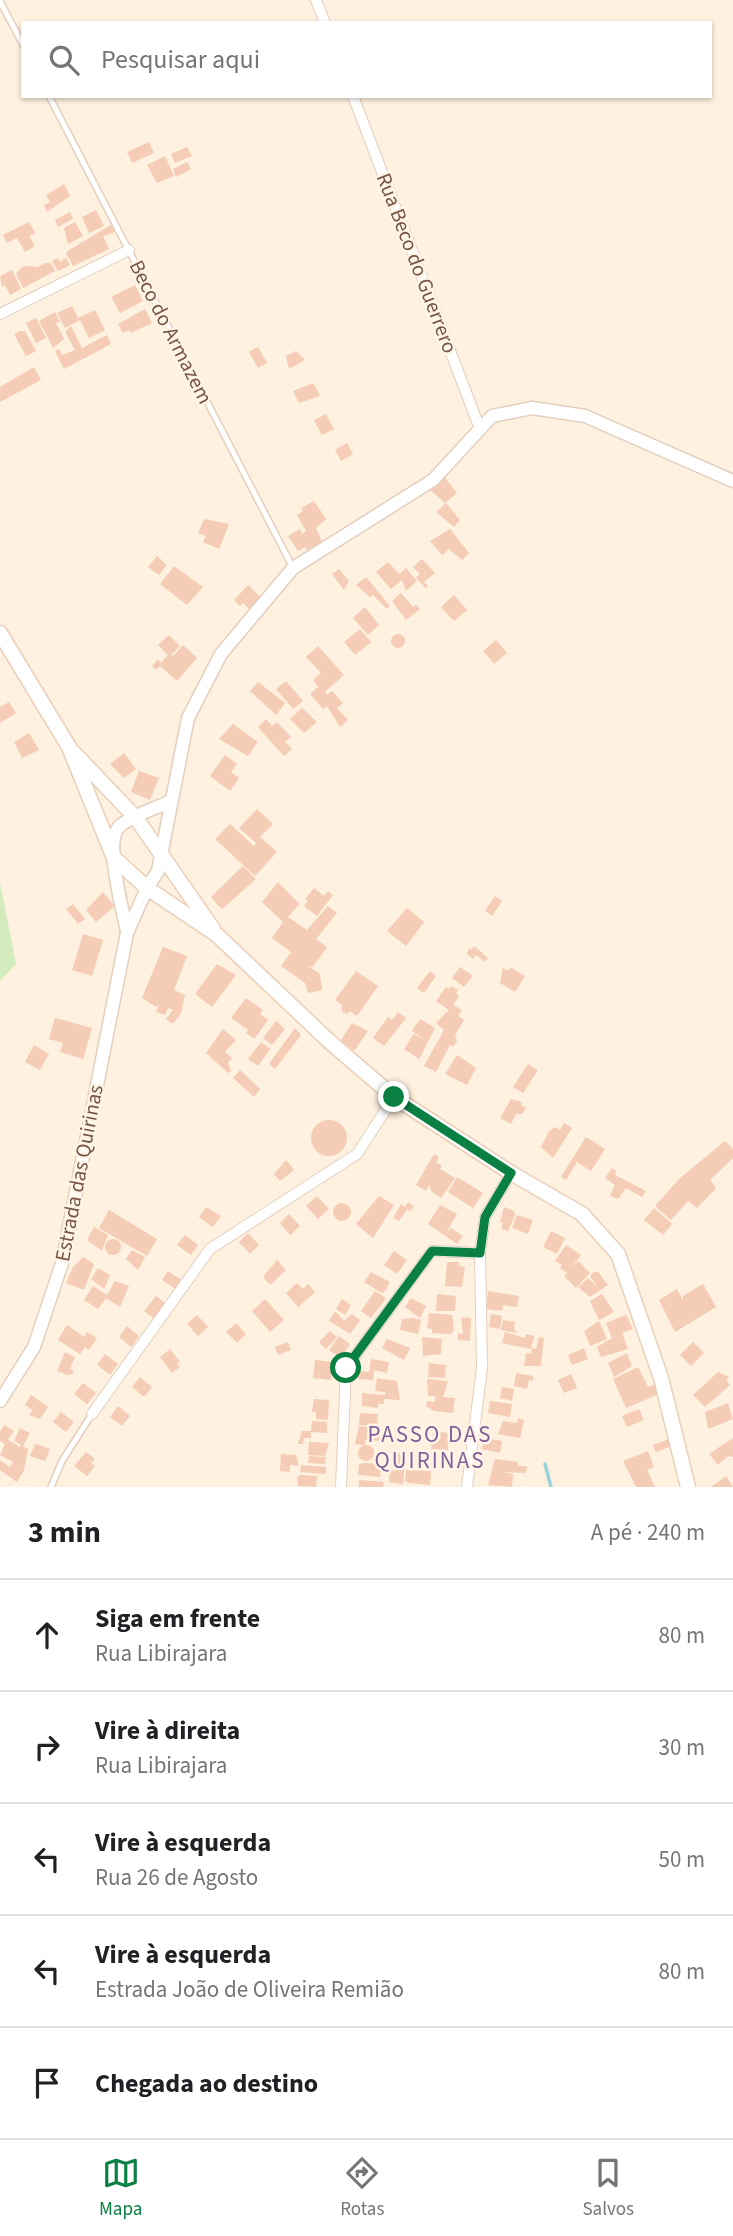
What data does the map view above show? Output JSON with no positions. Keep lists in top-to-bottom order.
{
  "streets": {
    "street": ["Rua Beco do Guerrero", "Estrada das Quirinas"],
    "lane": ["Beco do Armazem"]
  },
  "crossings": [
    ["Rua Beco do Guerrero", "Estrada das Quirinas"],
    ["Beco do Armazem", "Estrada das Quirinas"]
  ],
  "districts": ["PASSO DAS QUIRINAS"],
  "page": {
    "search": "Pesquisar aqui",
    "heading": ["3 min", "A pé · 240 m"],
    "list": [
      ["Siga em frente", "Rua Libirajara", "80 m"],
      ["Vire à direita", "Rua Libirajara", "30 m"],
      ["Vire à esquerda", "Rua 26 de Agosto", "50 m"],
      ["Vire à esquerda", "Estrada João de Oliveira Remião", "80 m"],
      "Chegada ao destino"
    ],
    "nav": ["Mapa", "Rotas", "Salvos"]
  }
}
